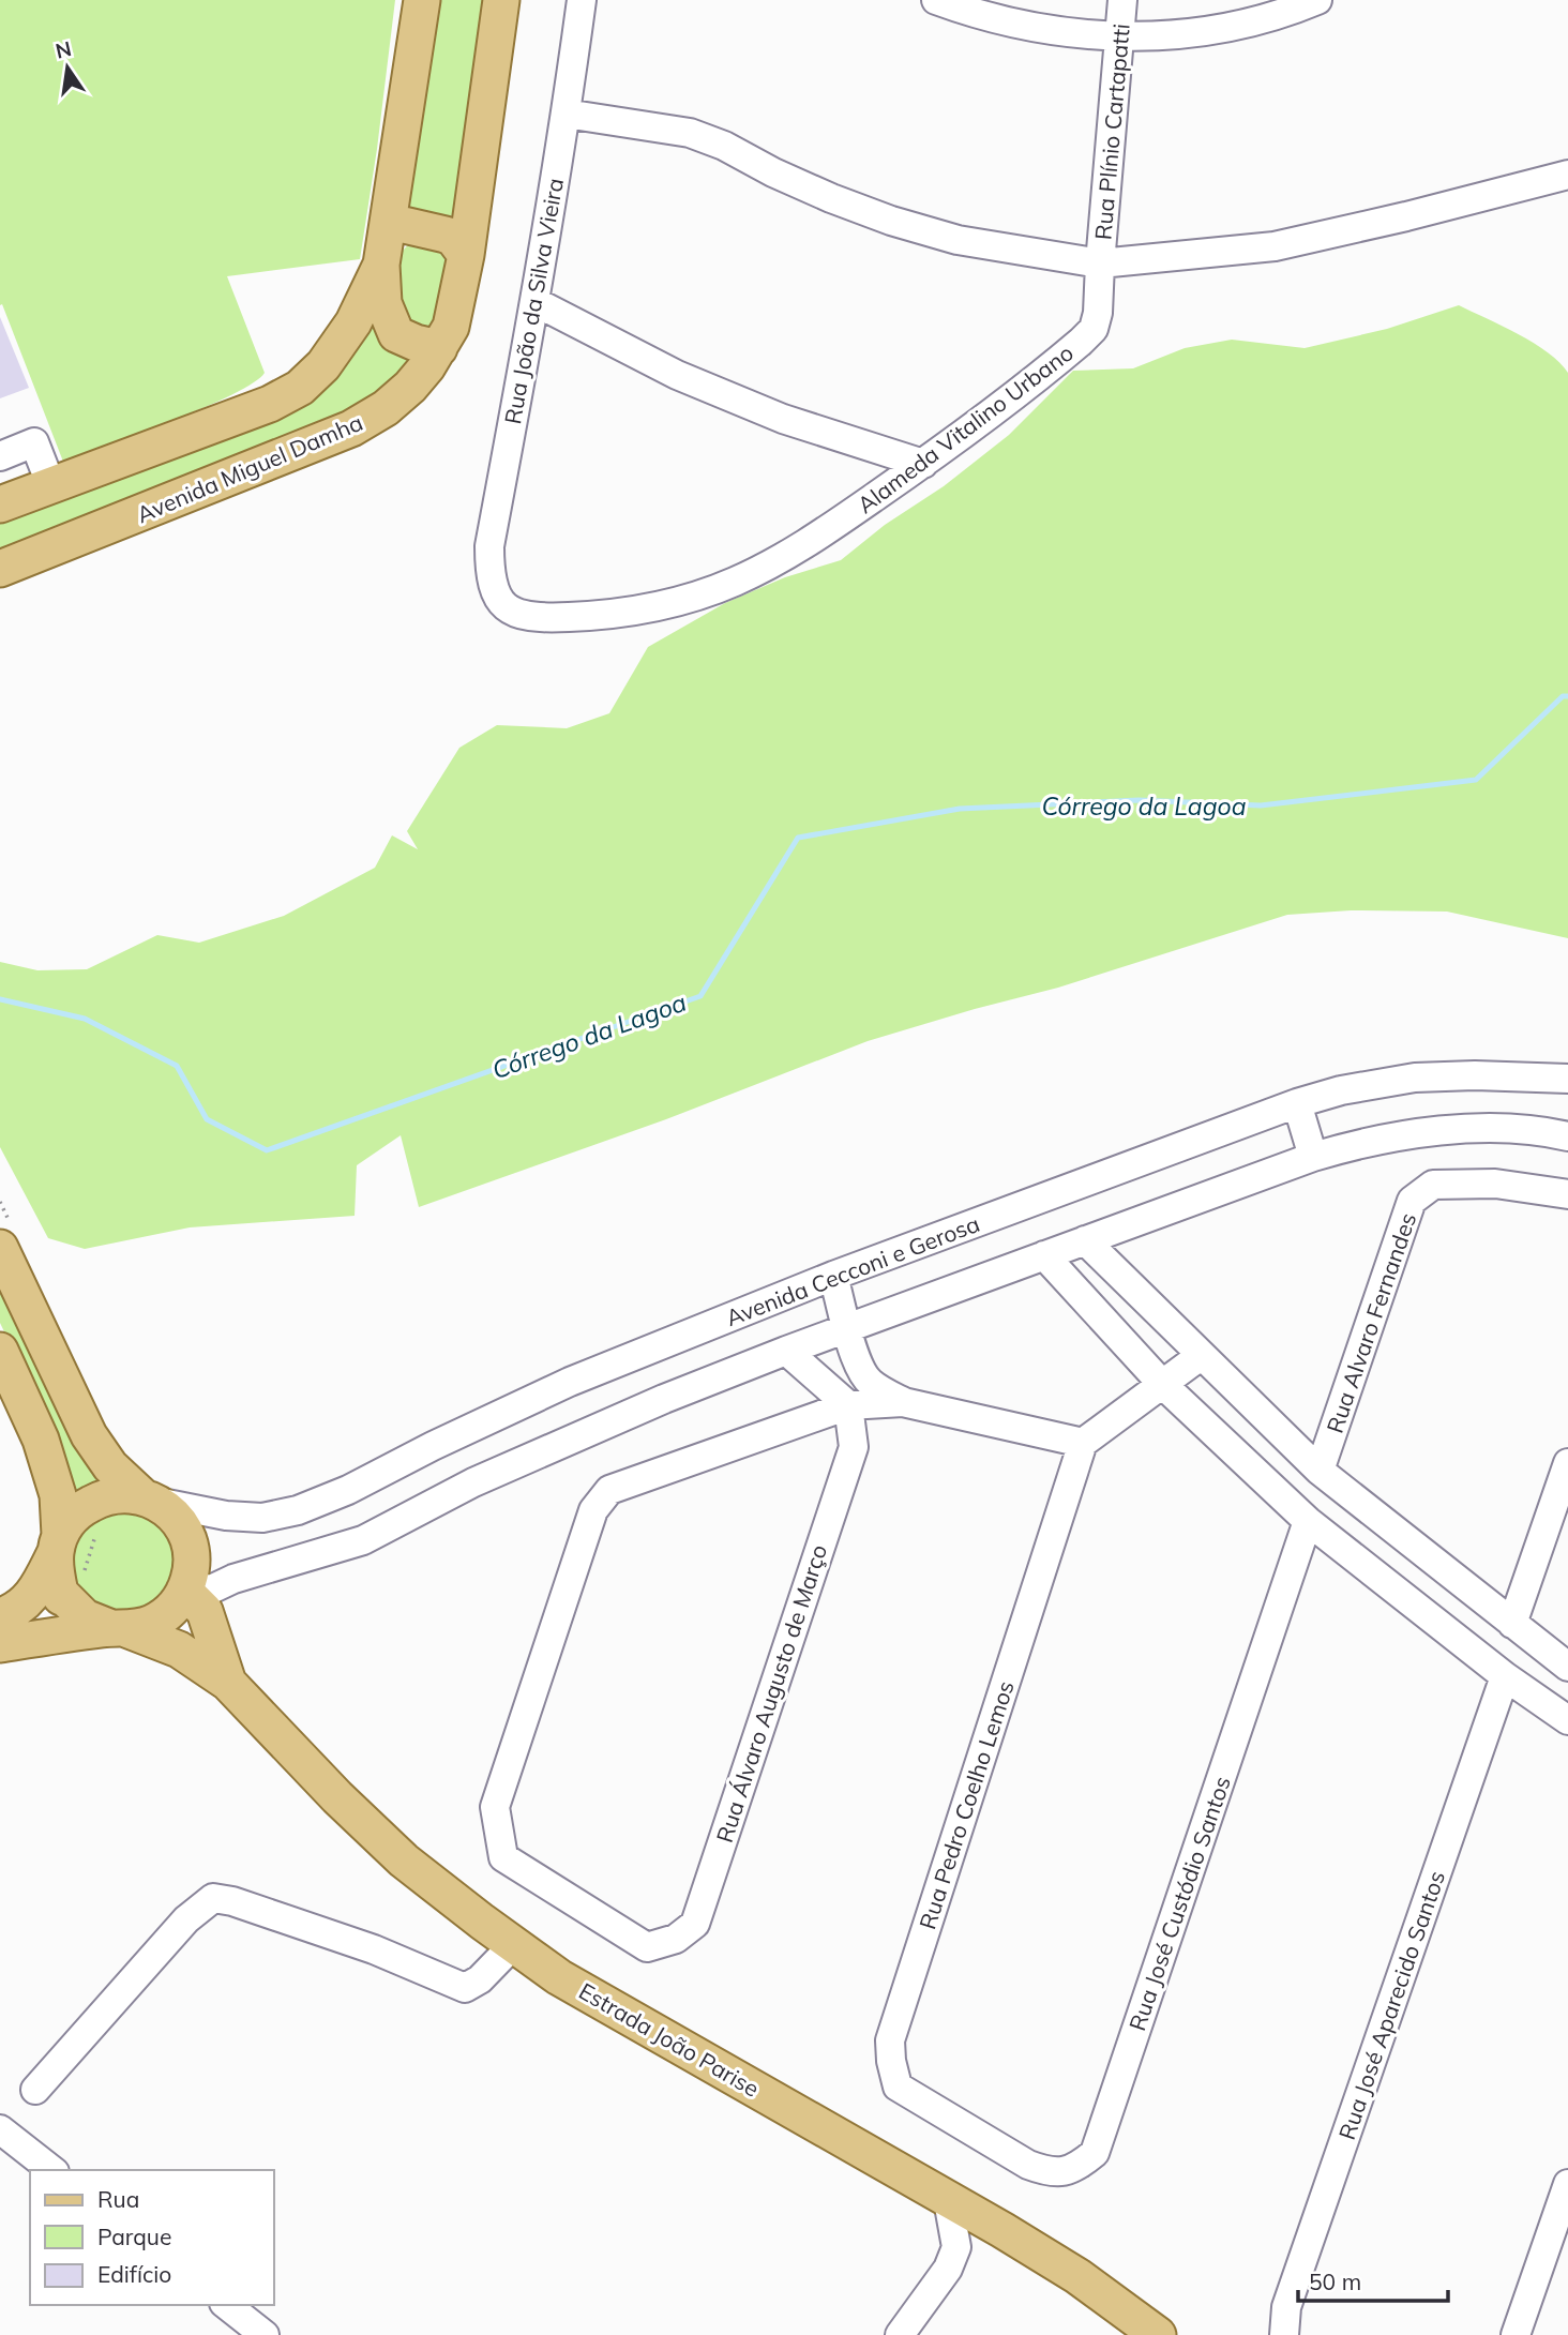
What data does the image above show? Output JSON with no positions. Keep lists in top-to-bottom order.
{
  "streets": {
    "main road": ["Avenida Miguel Damha", "Estrada João Parise"],
    "street": [
      "Rua Plínio Cartapatti",
      "Rua João da Silva Vieira",
      "Alameda Vitalino Urbano",
      "Avenida Cecconi e Gerosa",
      "Rua Alvaro Fernandes",
      "Rua Álvaro Augusto de Março",
      "Rua Pedro Coelho Lemos",
      "Rua José Custódio Santos",
      "Rua José Aparecido Santos"
    ]
  },
  "crossings": [
    ["Rua Plínio Cartapatti", "Alameda Vitalino Urbano"],
    ["Rua João da Silva Vieira", "Alameda Vitalino Urbano"],
    ["Avenida Cecconi e Gerosa", "Estrada João Parise"],
    ["Rua Pedro Coelho Lemos", "Rua José Custódio Santos"]
  ],
  "water": ["Córrego da Lagoa"],
  "legend": ["Rua", "Parque", "Edifício"],
  "scale_bar": "50 m",
  "north": "top"
}
